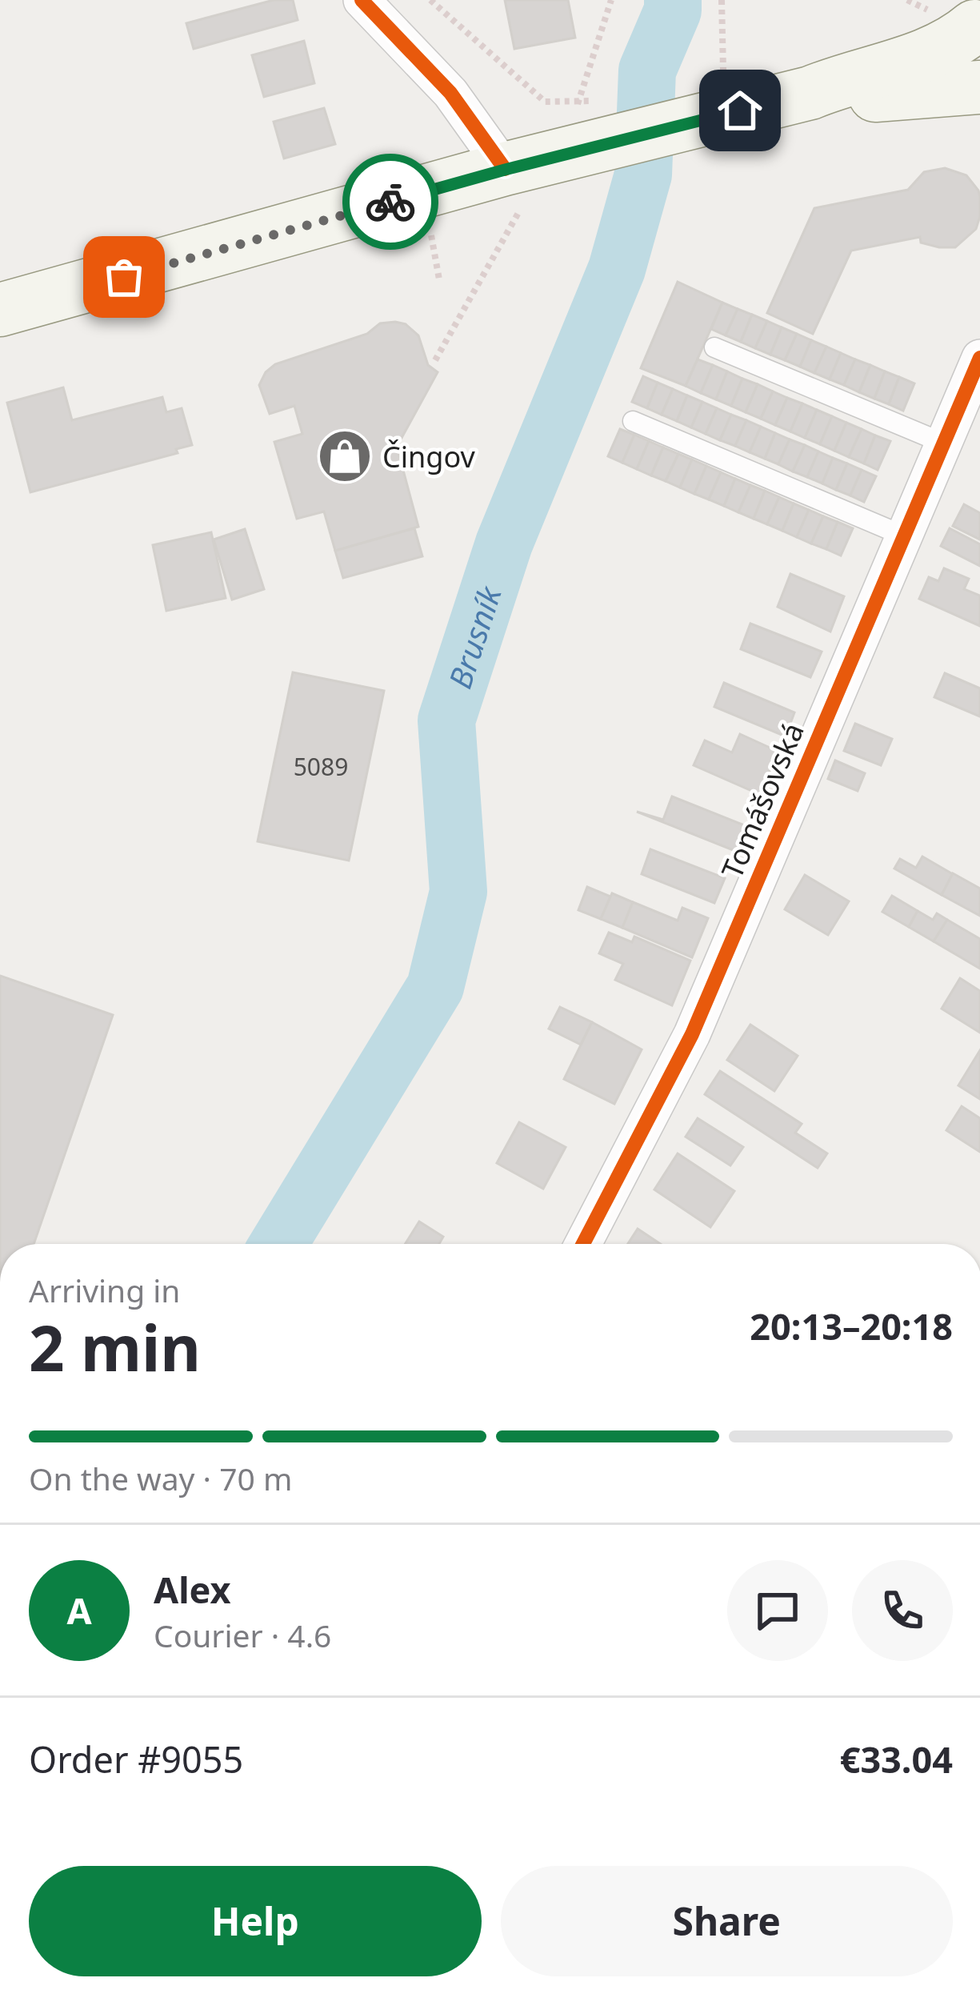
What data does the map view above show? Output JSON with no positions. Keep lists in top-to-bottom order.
{
  "streets": {
    "street": ["Tomášovská"]
  },
  "water": ["Brusník"],
  "places": {
    "shop": ["Čingov"]
  },
  "house_numbers": ["5089"],
  "page": {
    "heading": ["2 min", "Arriving in", "20:13–20:18"],
    "panel": [
      "Alex",
      "Courier · 4.6",
      "Order #9055",
      "€33.04"
    ],
    "bar": "On the way · 70 m",
    "round": "A",
    "buttons": ["Help", "Share"]
  }
}
